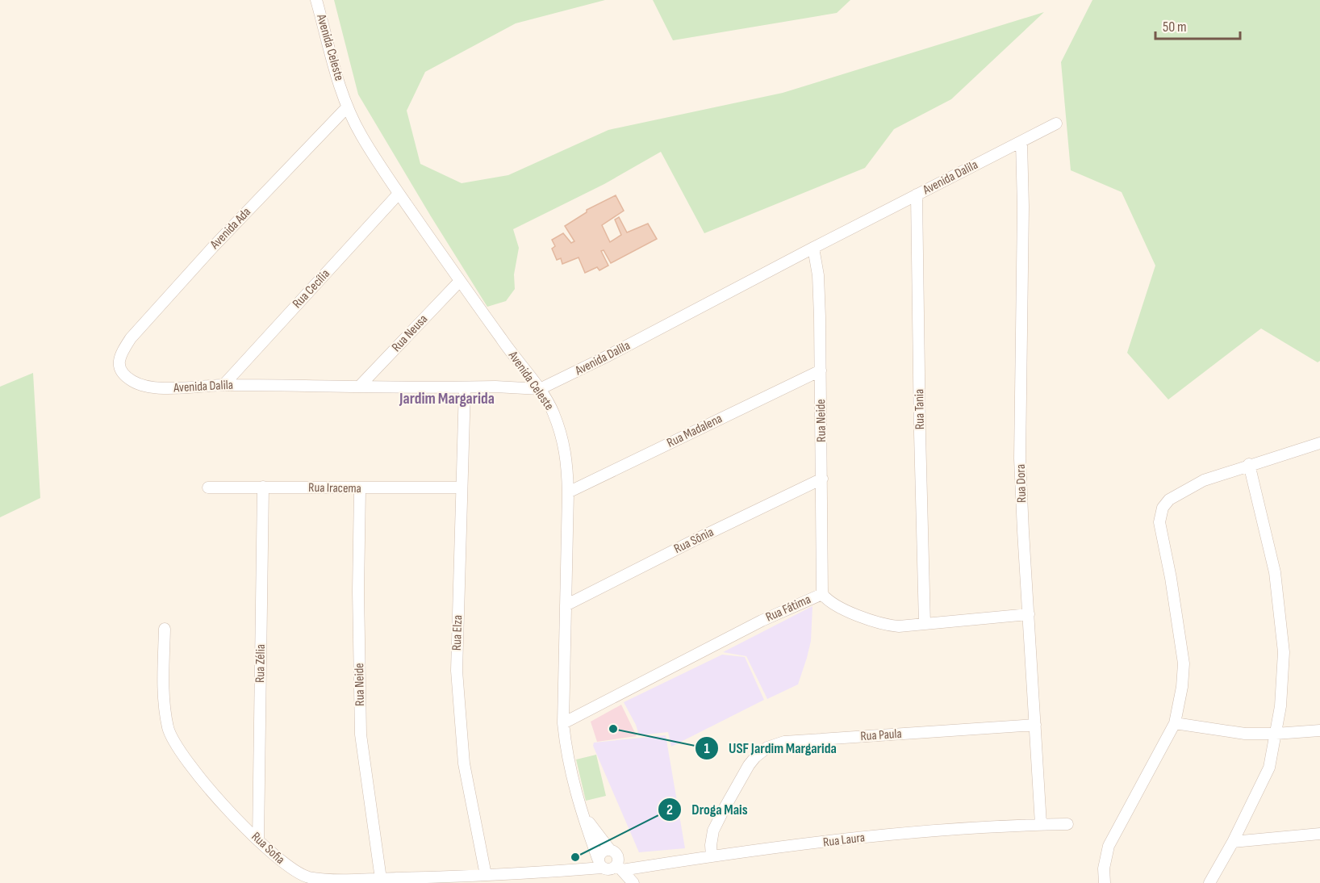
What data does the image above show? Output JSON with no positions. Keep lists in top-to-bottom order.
{
  "streets": {
    "street": [
      "Avenida Celeste",
      "Avenida Dalila",
      "Avenida Ada",
      "Rua Cecília",
      "Rua Neusa",
      "Rua Tania",
      "Rua Neide",
      "Rua Madalena",
      "Rua Dora",
      "Rua Iracema",
      "Rua Sônia",
      "Rua Fátima",
      "Rua Elza",
      "Rua Zélia",
      "Rua Paula",
      "Rua Laura",
      "Rua Sofia"
    ]
  },
  "crossings": [
    ["Avenida Celeste", "Avenida Dalila"],
    ["Avenida Celeste", "Avenida Ada"],
    ["Avenida Celeste", "Rua Cecília"],
    ["Avenida Celeste", "Rua Neusa"],
    ["Avenida Celeste", "Rua Madalena"],
    ["Avenida Celeste", "Rua Sônia"],
    ["Avenida Celeste", "Rua Fátima"],
    ["Avenida Celeste", "Rua Laura"],
    ["Avenida Celeste", "Rua Sofia"],
    ["Avenida Dalila", "Avenida Ada"],
    ["Avenida Dalila", "Rua Cecília"],
    ["Avenida Dalila", "Rua Neusa"],
    ["Avenida Dalila", "Rua Tania"],
    ["Avenida Dalila", "Rua Neide"],
    ["Avenida Dalila", "Rua Dora"],
    ["Avenida Dalila", "Rua Elza"],
    ["Rua Tania", "Rua Fátima"],
    ["Rua Neide", "Rua Madalena"],
    ["Rua Neide", "Rua Iracema"],
    ["Rua Neide", "Rua Sônia"],
    ["Rua Neide", "Rua Fátima"],
    ["Rua Neide", "Rua Sofia"],
    ["Rua Dora", "Rua Fátima"],
    ["Rua Dora", "Rua Paula"],
    ["Rua Dora", "Rua Laura"],
    ["Rua Iracema", "Rua Elza"],
    ["Rua Iracema", "Rua Zélia"],
    ["Rua Elza", "Rua Sofia"],
    ["Rua Zélia", "Rua Sofia"],
    ["Rua Paula", "Rua Laura"],
    ["Rua Laura", "Rua Sofia"]
  ],
  "districts": ["Jardim Margarida"],
  "places": ["USF Jardim Margarida", "Droga Mais"],
  "scale_bar": "50 m"
}
